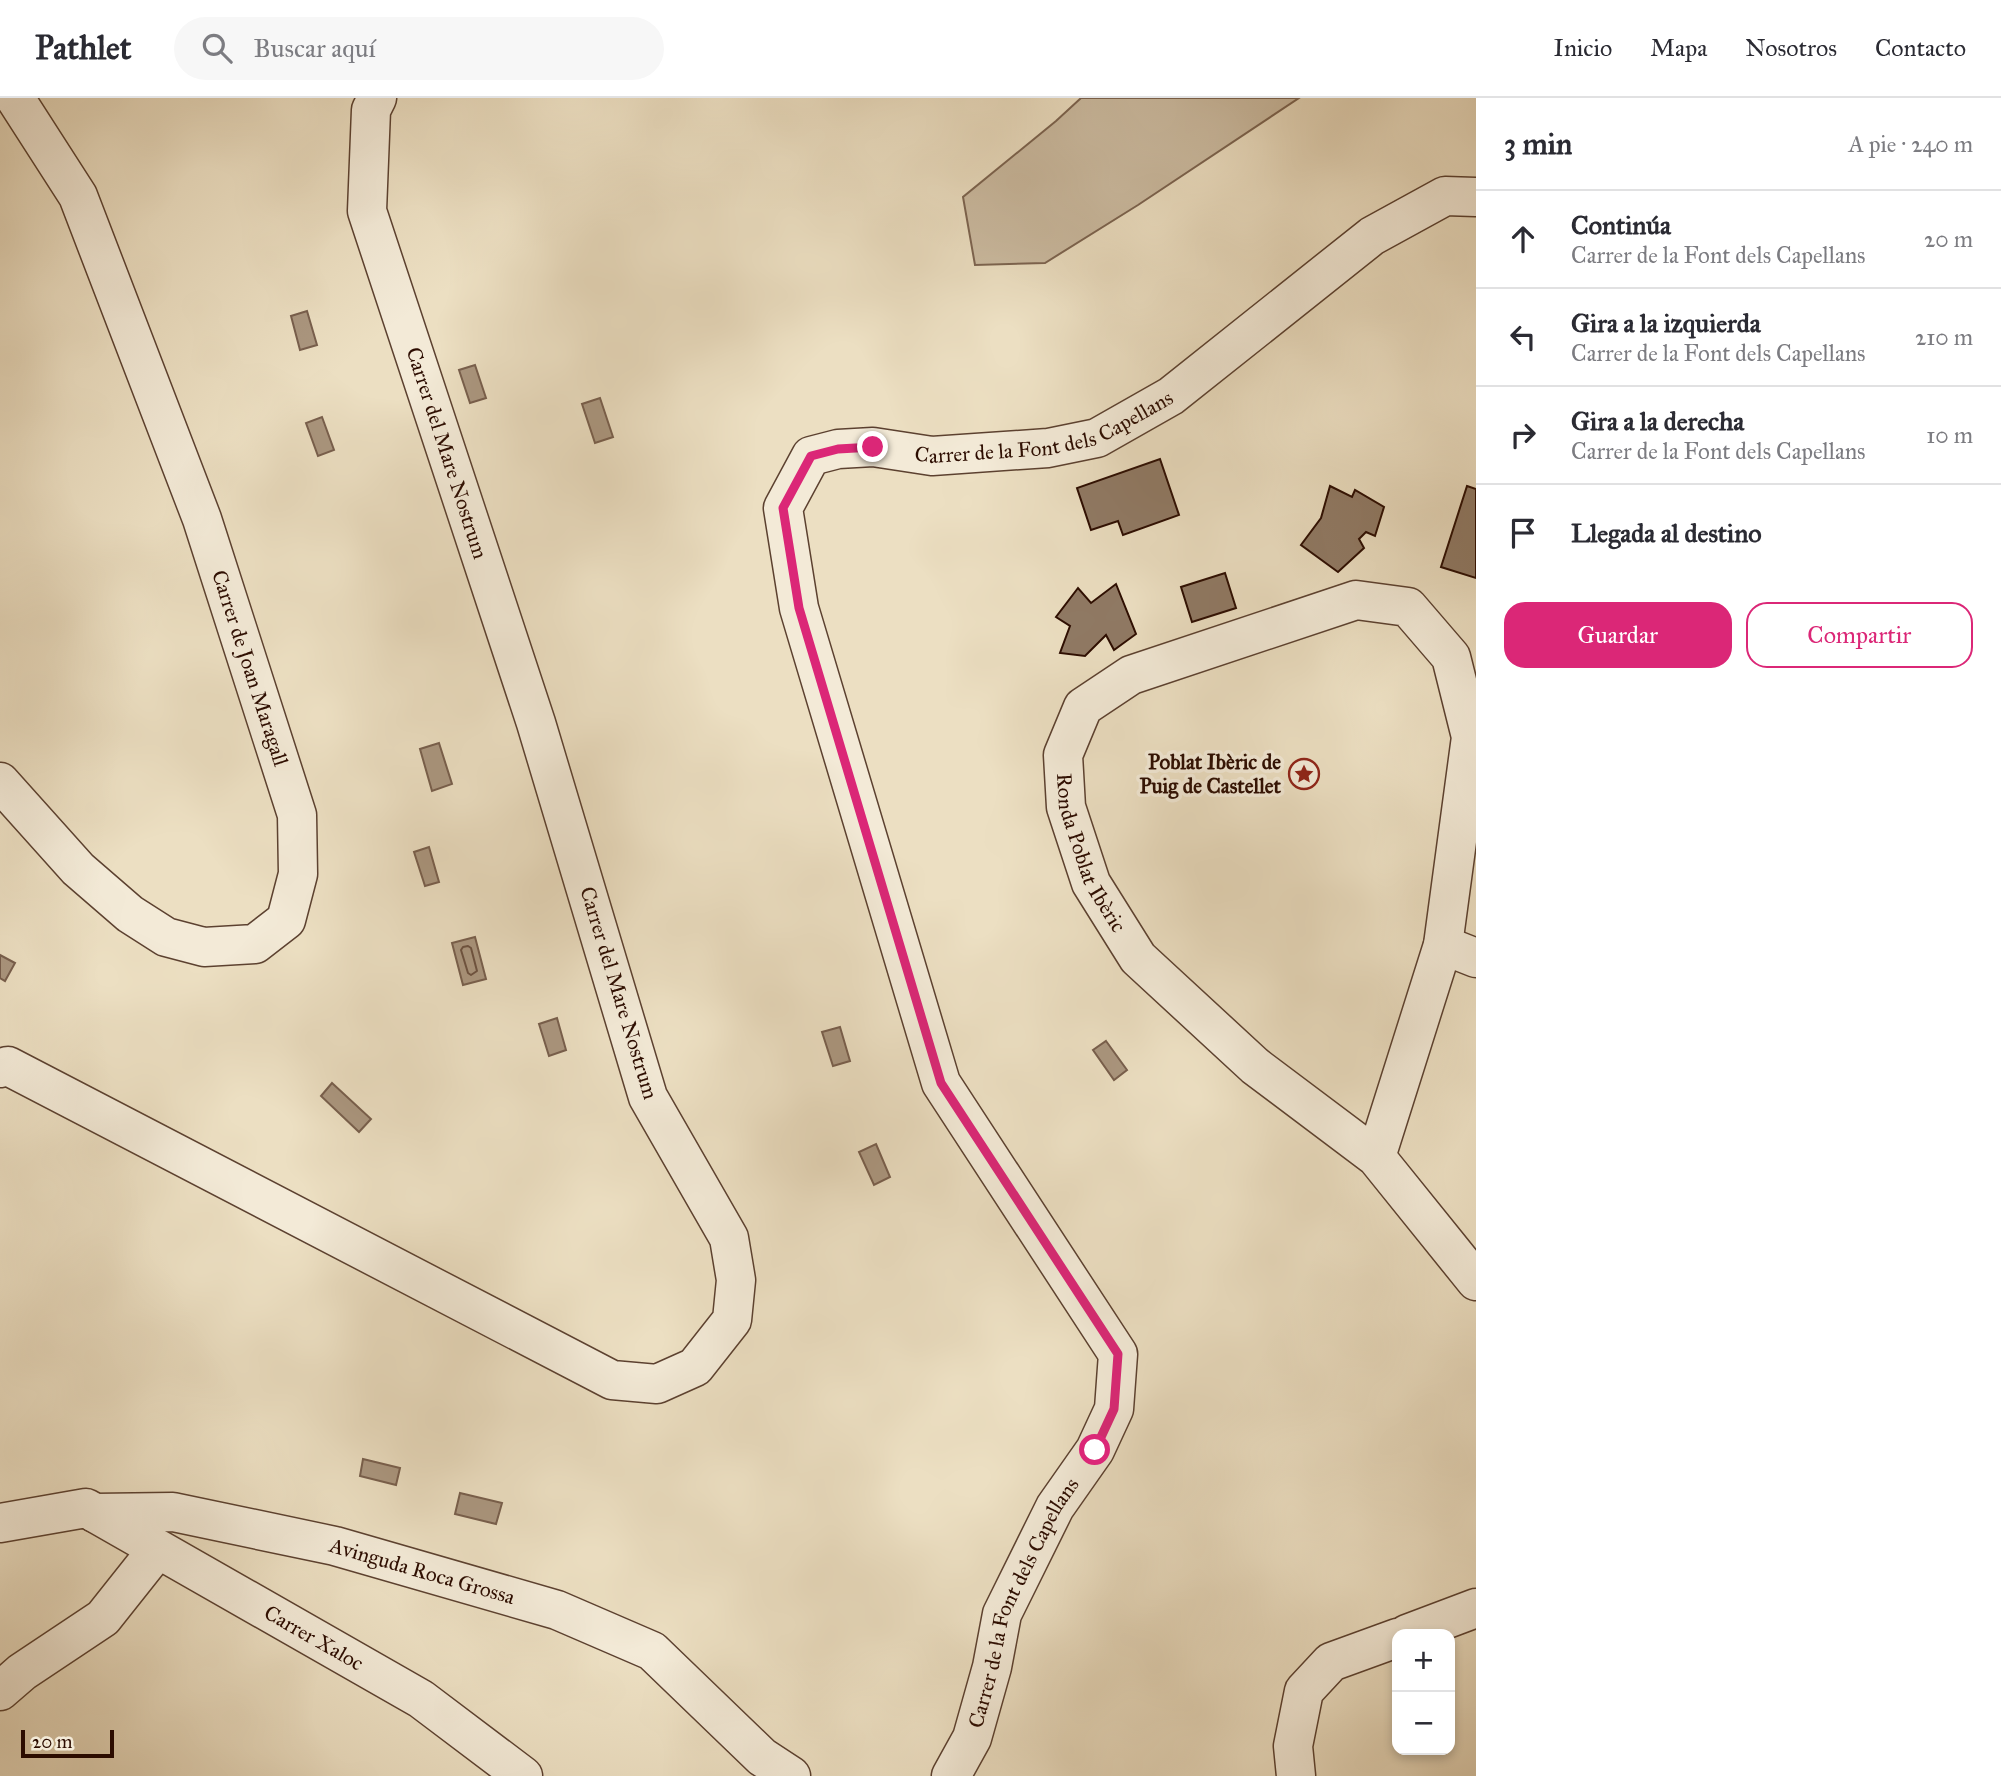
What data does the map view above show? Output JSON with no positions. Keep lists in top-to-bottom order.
{
  "streets": {
    "street": [
      "Carrer de la Font dels Capellans",
      "Carrer del Mare Nostrum",
      "Carrer de Joan Maragall",
      "Ronda Poblat Ibèric",
      "Avinguda Roca Grossa",
      "Carrer Xaloc"
    ]
  },
  "crossings": [
    ["Avinguda Roca Grossa", "Carrer Xaloc"]
  ],
  "places": {
    "place": ["Poblat Ibèric de Puig de Castellet"]
  },
  "scale_bar": "20 m",
  "page": {
    "header": "Pathlet",
    "search": "Buscar aquí",
    "nav": [
      "Inicio",
      "Mapa",
      "Nosotros",
      "Contacto"
    ],
    "heading": ["3 min", "A pie · 240 m"],
    "list": [
      ["Continúa", "Carrer de la Font dels Capellans", "20 m"],
      ["Gira a la izquierda", "Carrer de la Font dels Capellans", "210 m"],
      ["Gira a la derecha", "Carrer de la Font dels Capellans", "10 m"],
      "Llegada al destino"
    ],
    "buttons": ["Guardar", "Compartir"],
    "map_buttons": ["+", "−"],
    "scale": "20 m"
  }
}
